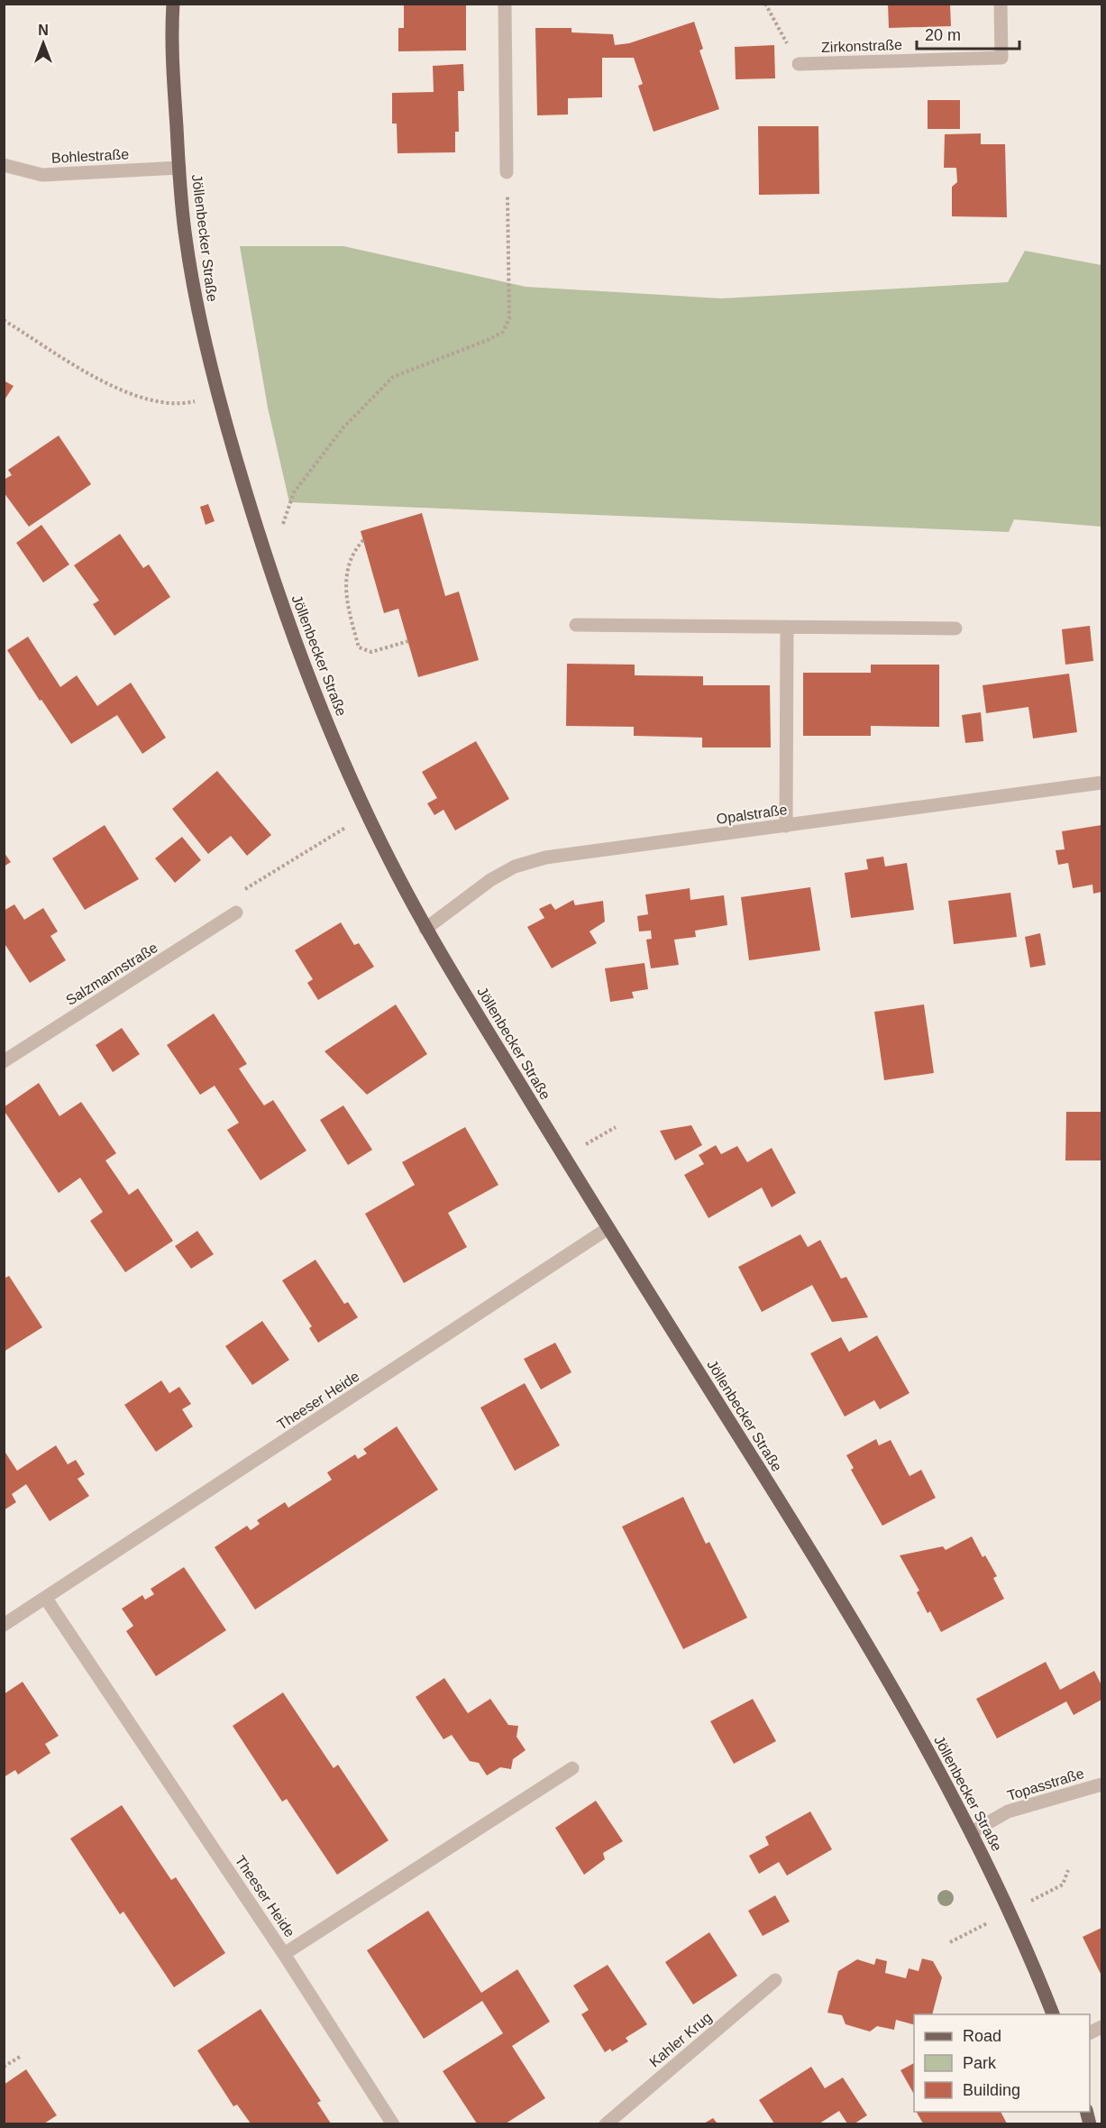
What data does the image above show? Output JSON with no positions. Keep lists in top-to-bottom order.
{
  "streets": {
    "main road": ["Jöllenbecker Straße"],
    "street": [
      "Zirkonstraße",
      "Bohlestraße",
      "Opalstraße",
      "Salzmannstraße",
      "Theeser Heide",
      "Topasstraße",
      "Kahler Krug"
    ]
  },
  "crossings": [
    ["Bohlestraße", "Jöllenbecker Straße"],
    ["Jöllenbecker Straße", "Opalstraße"],
    ["Jöllenbecker Straße", "Theeser Heide"],
    ["Jöllenbecker Straße", "Topasstraße"]
  ],
  "legend": ["Road", "Park", "Building"],
  "scale_bar": "20 m",
  "north": "top"
}
